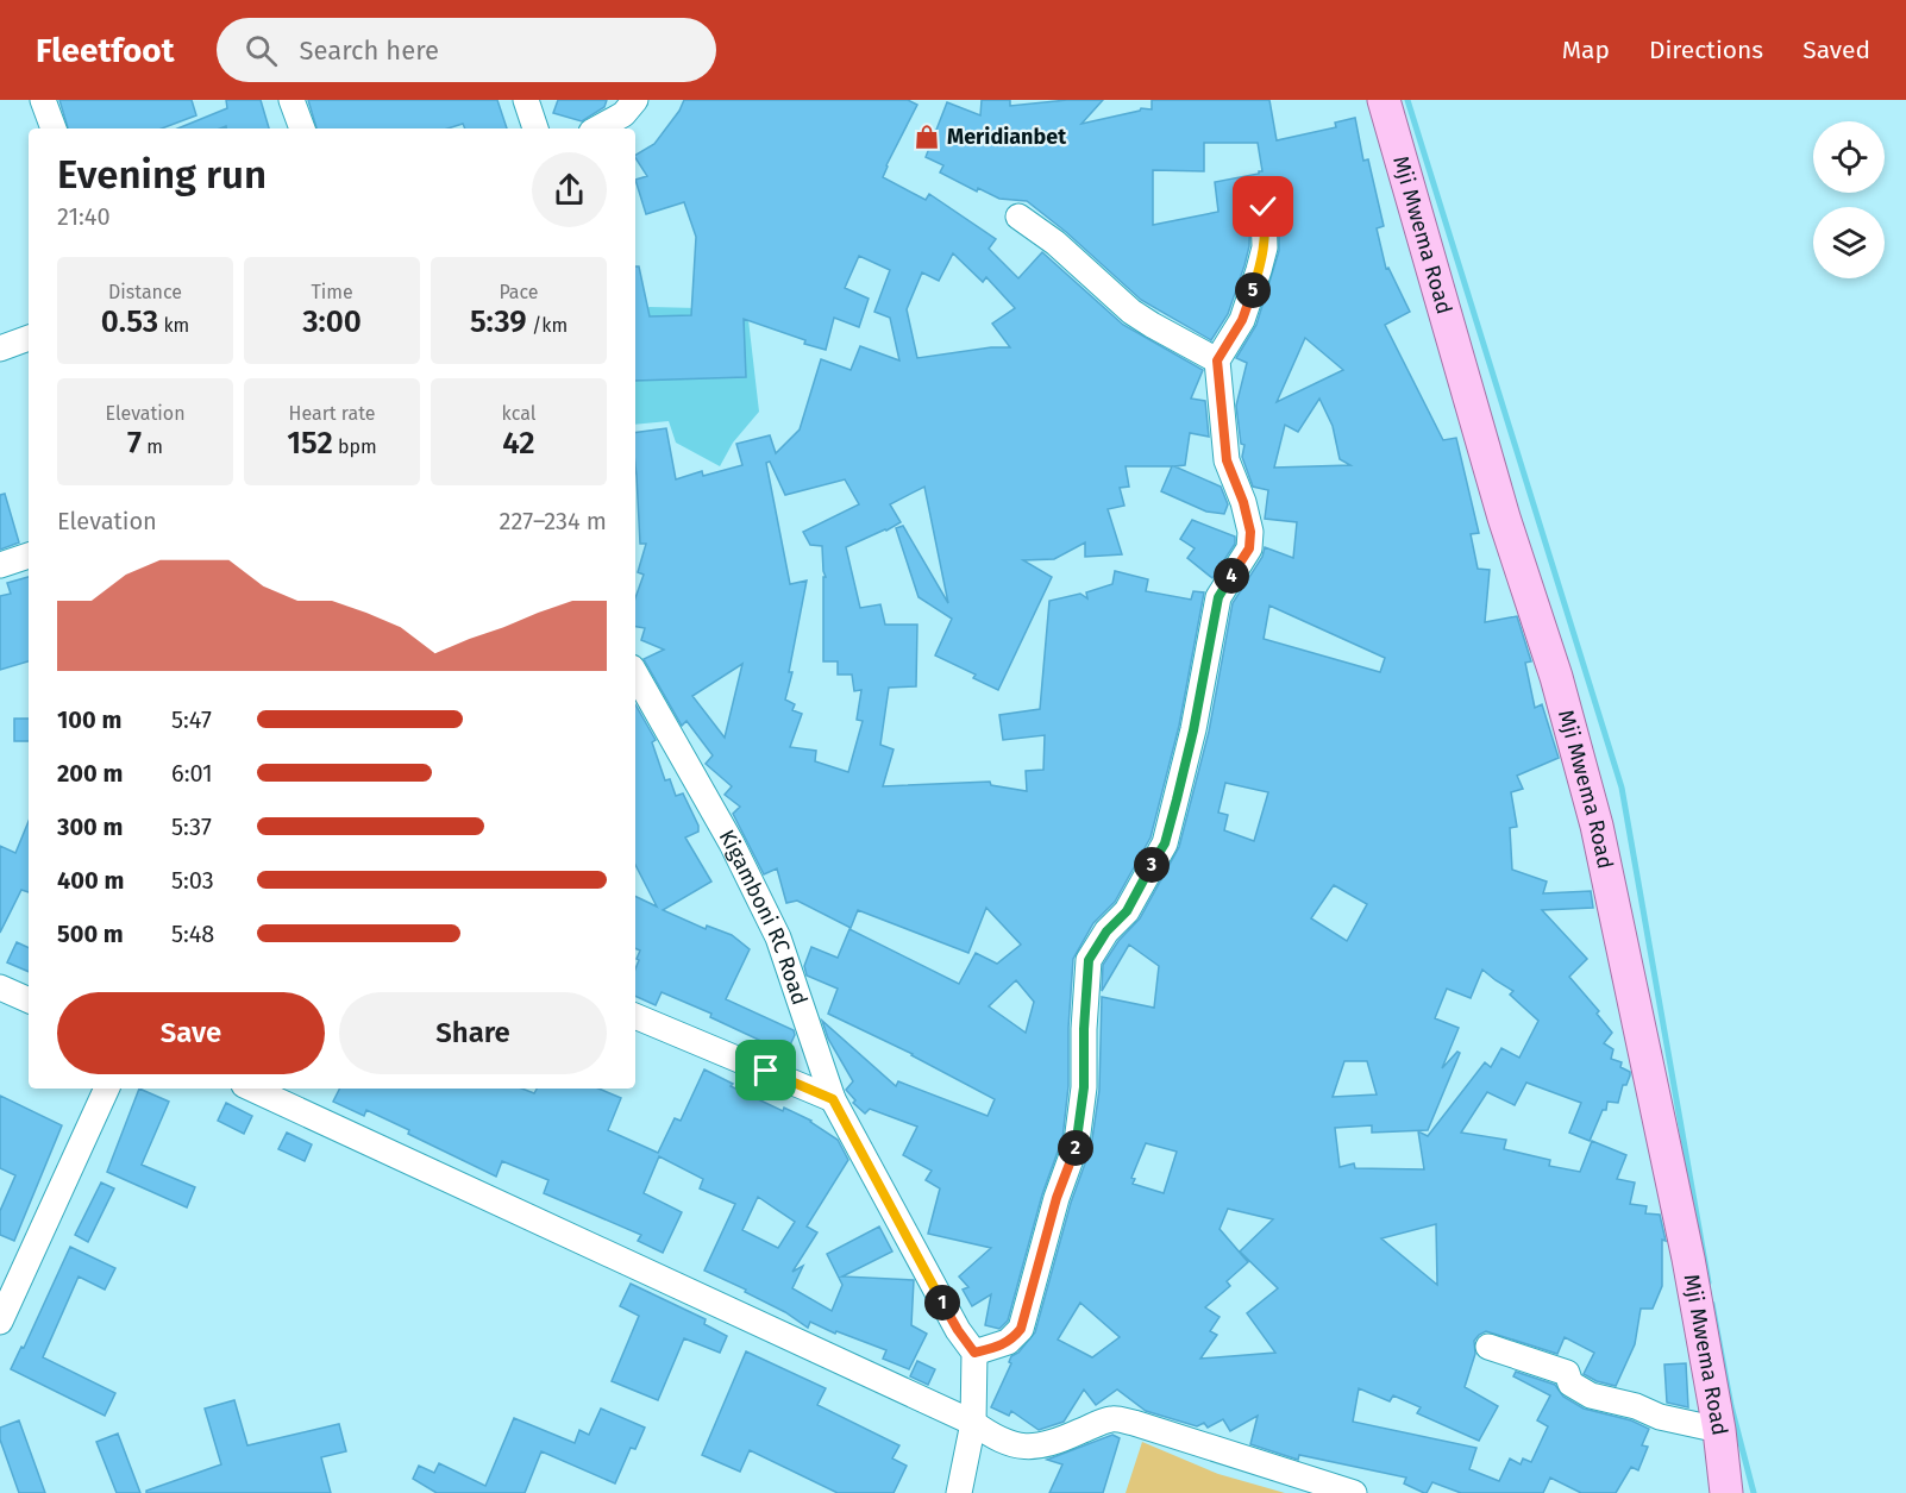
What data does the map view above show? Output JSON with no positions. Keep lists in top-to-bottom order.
{
  "streets": {
    "main road": ["Mji Mwema Road"],
    "street": ["Kigamboni RC Road"]
  },
  "places": {
    "shop": ["Meridianbet"]
  },
  "page": {
    "header": "Fleetfoot",
    "search": "Search here",
    "nav": ["Map", "Directions", "Saved"],
    "heading": ["Evening run", "21:40"],
    "stats": [
      ["Distance", "0.53 km"],
      ["Time", "3:00"],
      ["Pace", "5:39 /km"],
      ["Elevation", "7 m"],
      ["Heart rate", "152 bpm"],
      ["kcal", "42"]
    ],
    "pins": [
      "5",
      "4",
      "3",
      "2",
      "1"
    ],
    "chart": ["Elevation", "227–234 m"],
    "list": [
      {
        "name": "100 m",
        "note": "5:47"
      },
      {
        "name": "200 m",
        "note": "6:01"
      },
      {
        "name": "300 m",
        "note": "5:37"
      },
      {
        "name": "400 m",
        "note": "5:03"
      },
      {
        "name": "500 m",
        "note": "5:48"
      }
    ],
    "buttons": ["Save", "Share"]
  }
}
